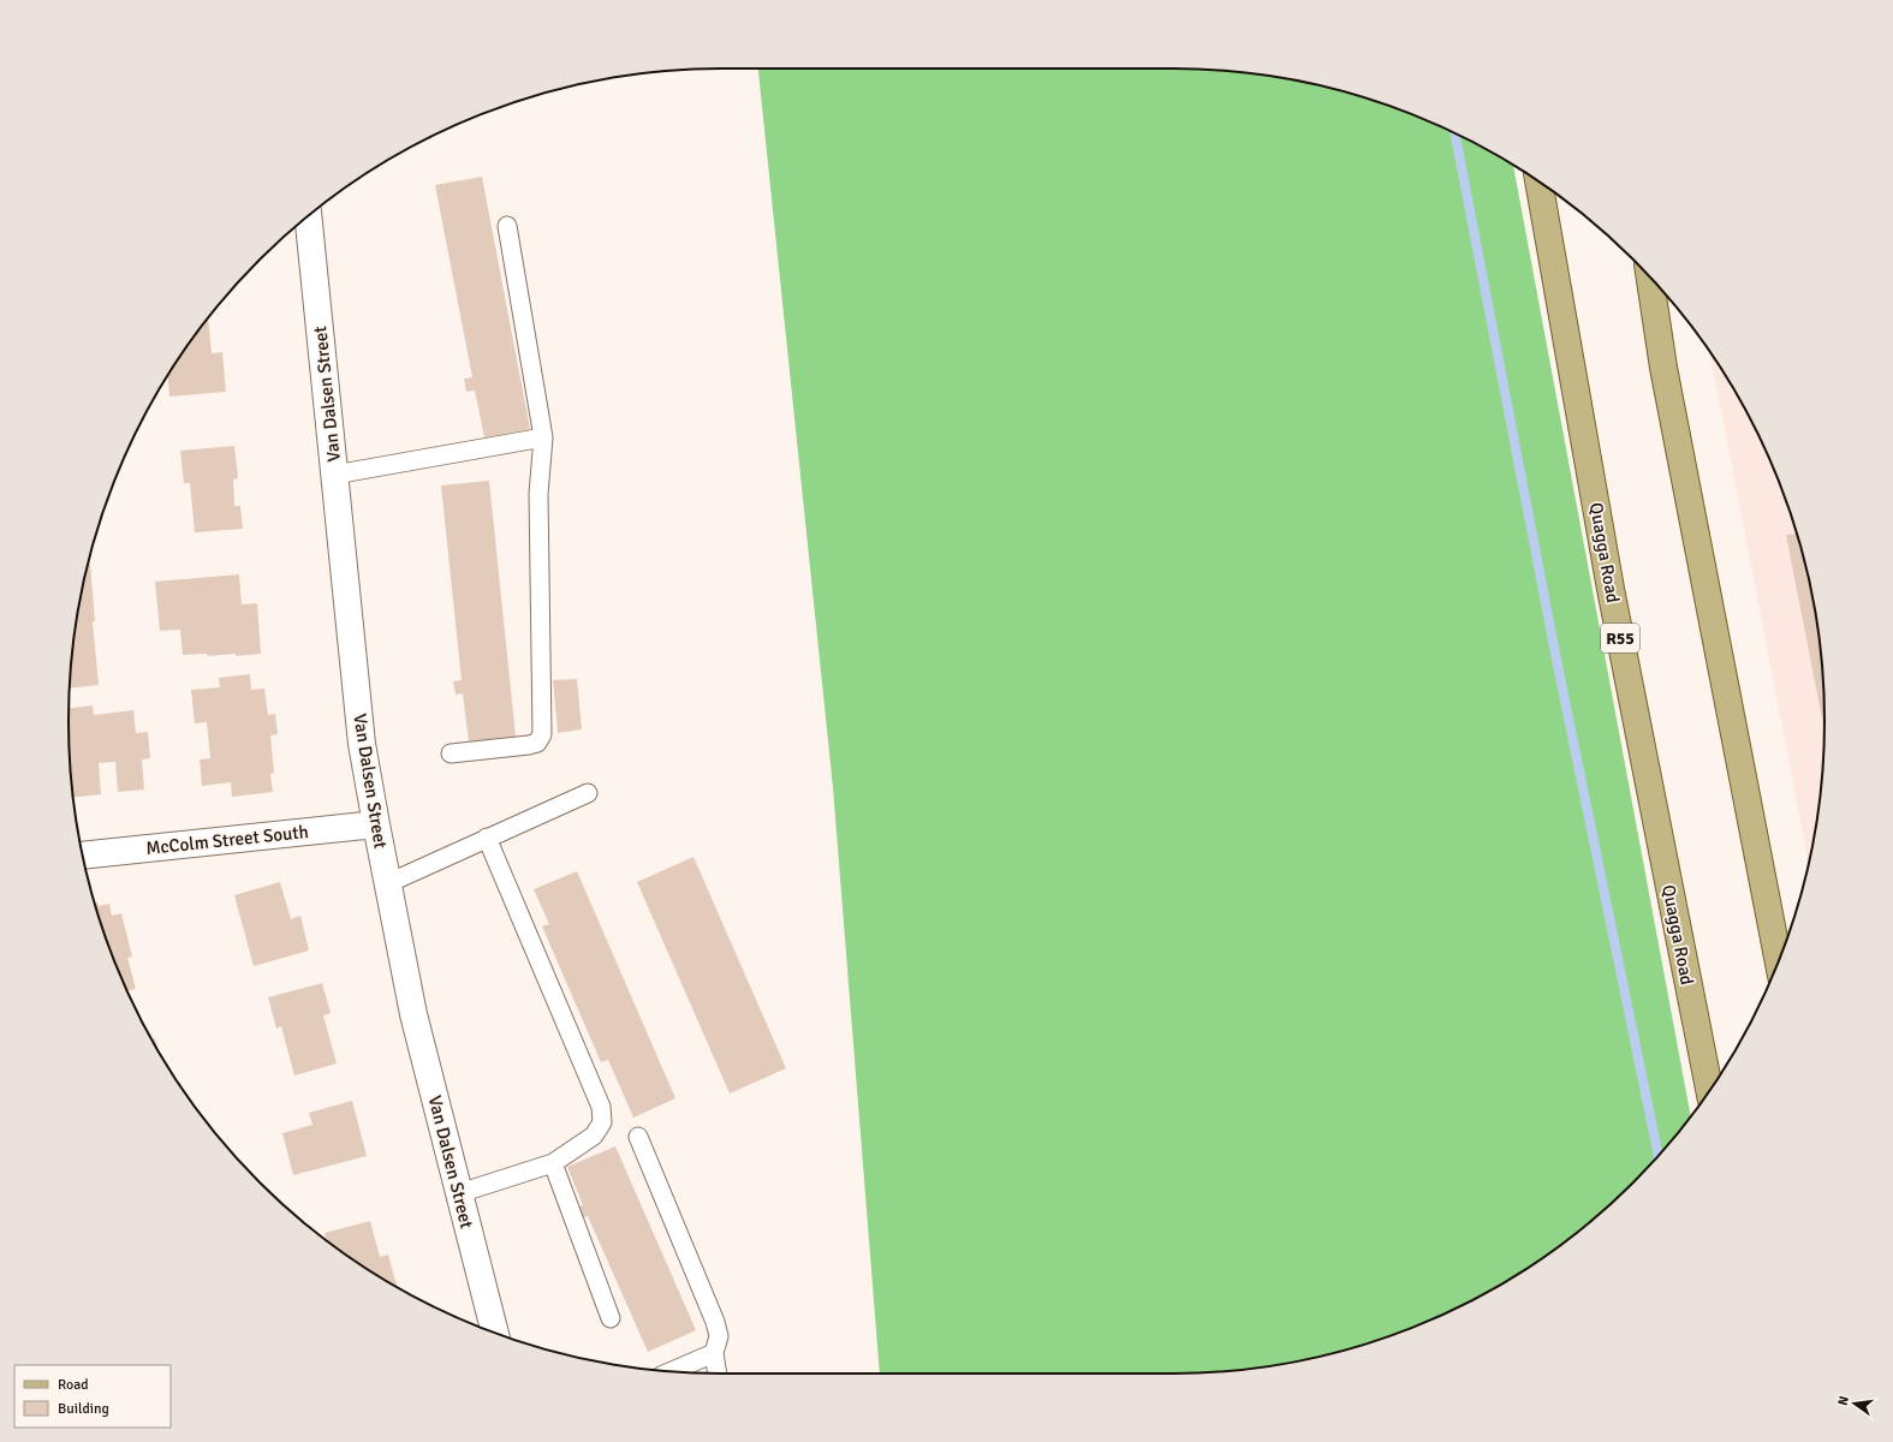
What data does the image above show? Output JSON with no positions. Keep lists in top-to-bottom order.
{
  "streets": {
    "main road": ["Quagga Road", "R55"],
    "street": ["Van Dalsen Street", "McColm Street South"]
  },
  "crossings": [
    ["Van Dalsen Street", "McColm Street South"]
  ],
  "legend": ["Road", "Building"],
  "north": "left"
}
